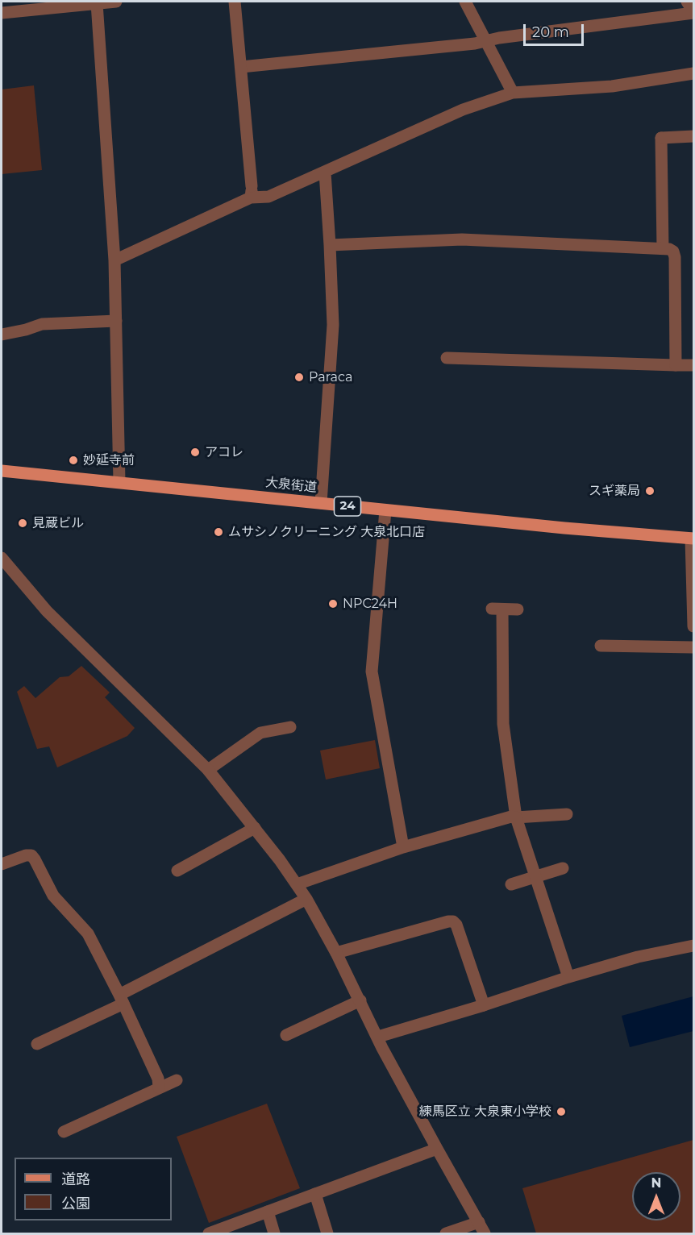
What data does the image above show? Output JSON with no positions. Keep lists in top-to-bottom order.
{
  "streets": {
    "main road": ["大泉街道", "24"]
  },
  "places": [
    "Paraca",
    "アコレ",
    "妙延寺前",
    "スギ薬局",
    "見蔵ビル",
    "ムサシノクリーニング 大泉北口店",
    "NPC24H",
    "練馬区立 大泉東小学校"
  ],
  "legend": ["道路", "公園"],
  "scale_bar": "20 m",
  "north": "top"
}
